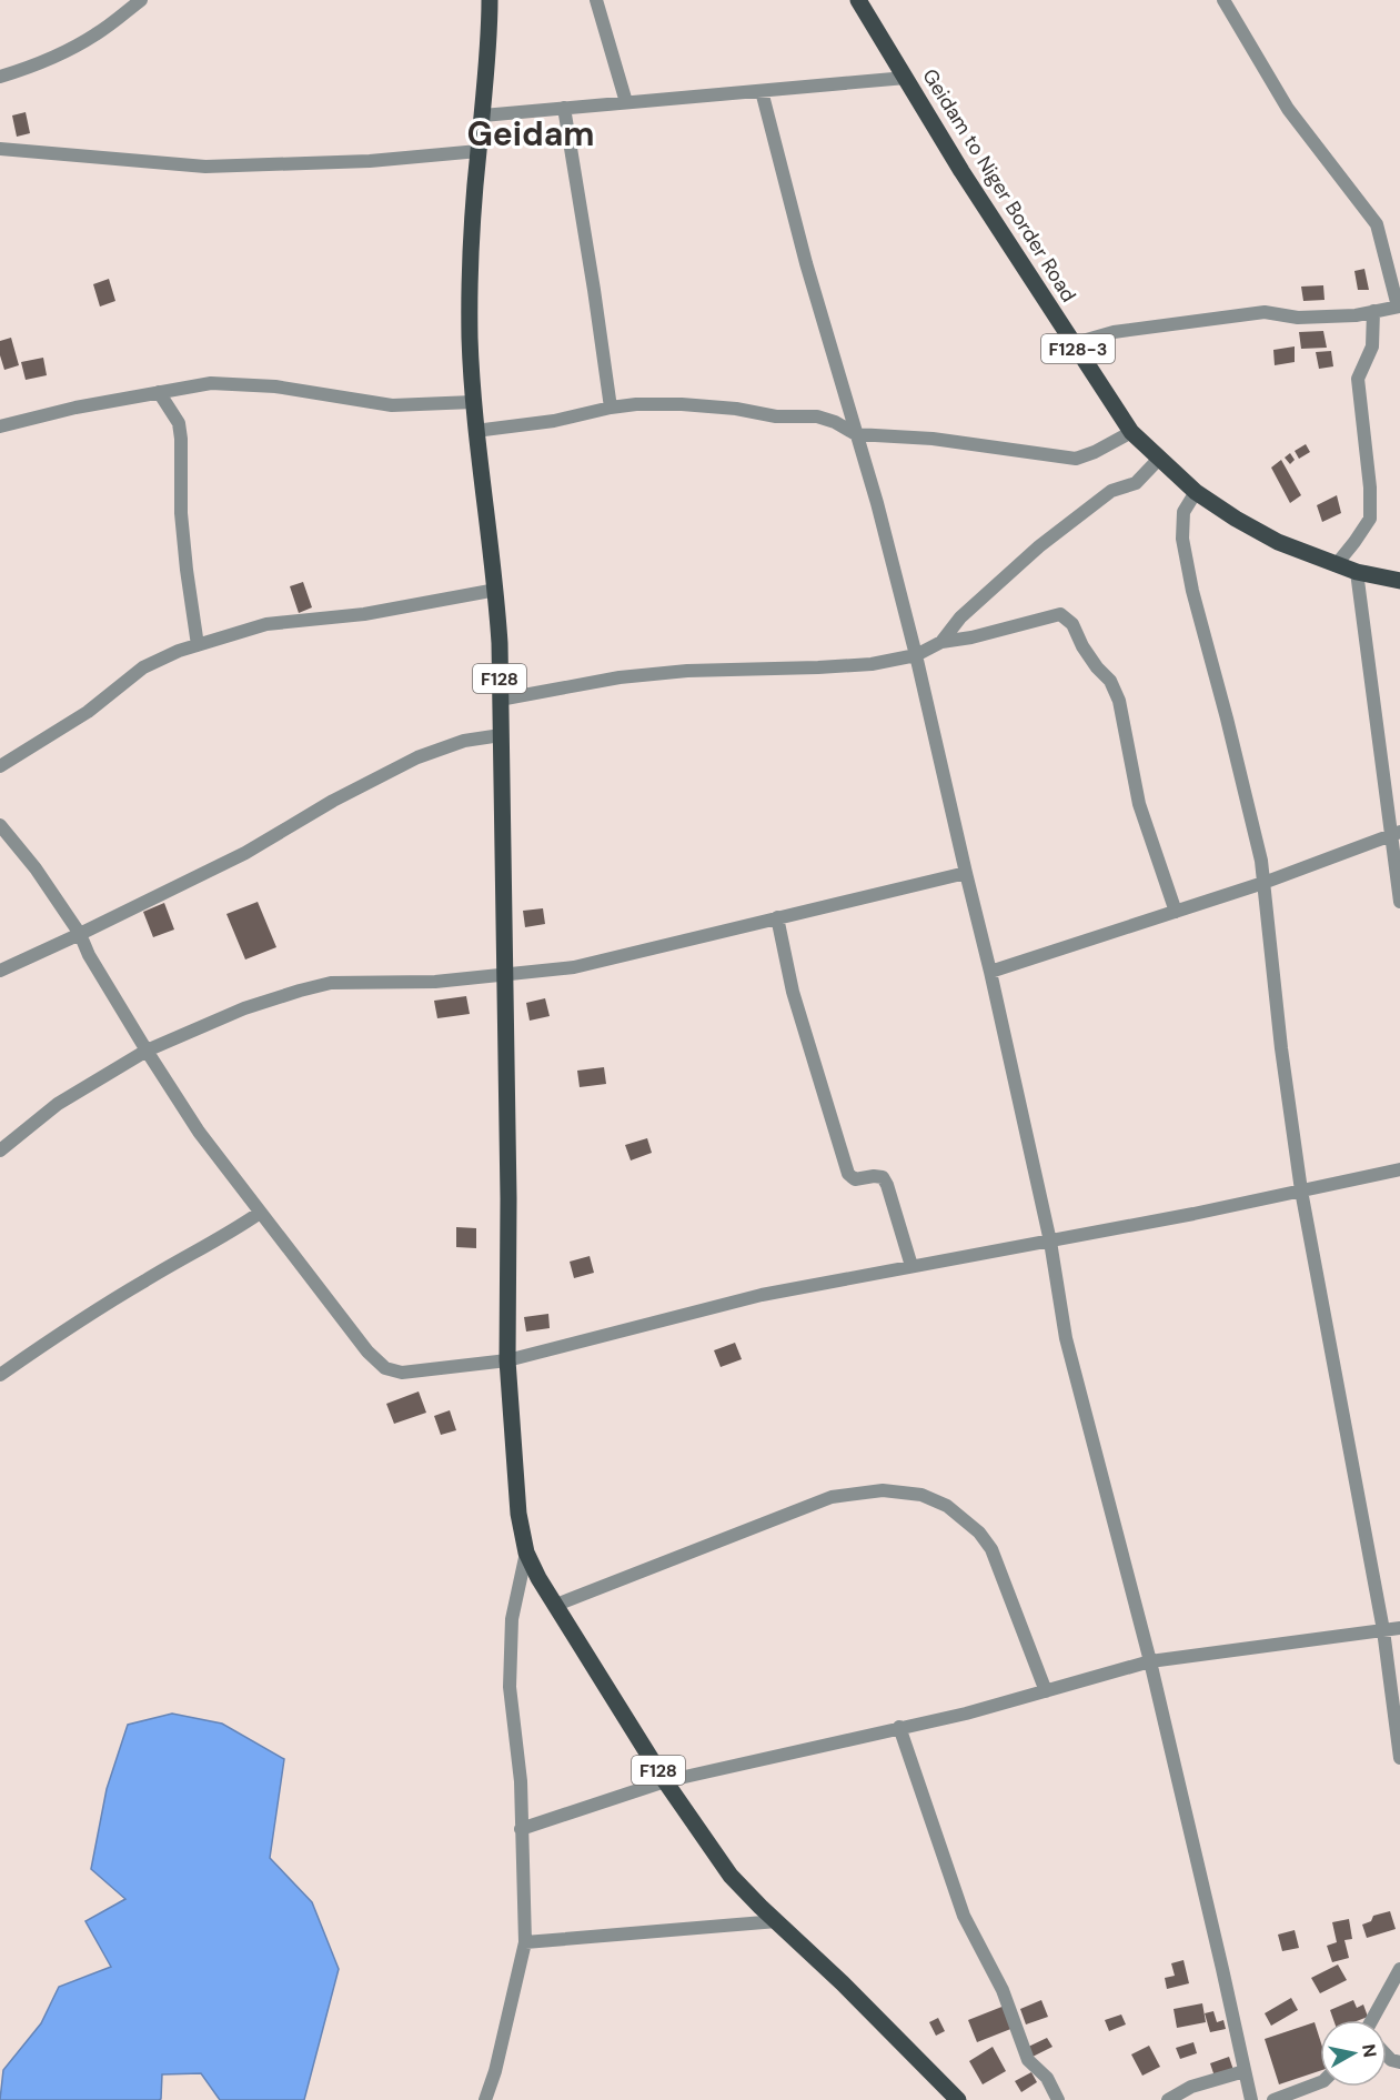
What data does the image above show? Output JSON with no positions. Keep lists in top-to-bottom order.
{
  "streets": {
    "main road": ["Geidam to Niger Border Road", "F128-3", "F128"]
  },
  "districts": ["Geidam"],
  "north": "right"
}
